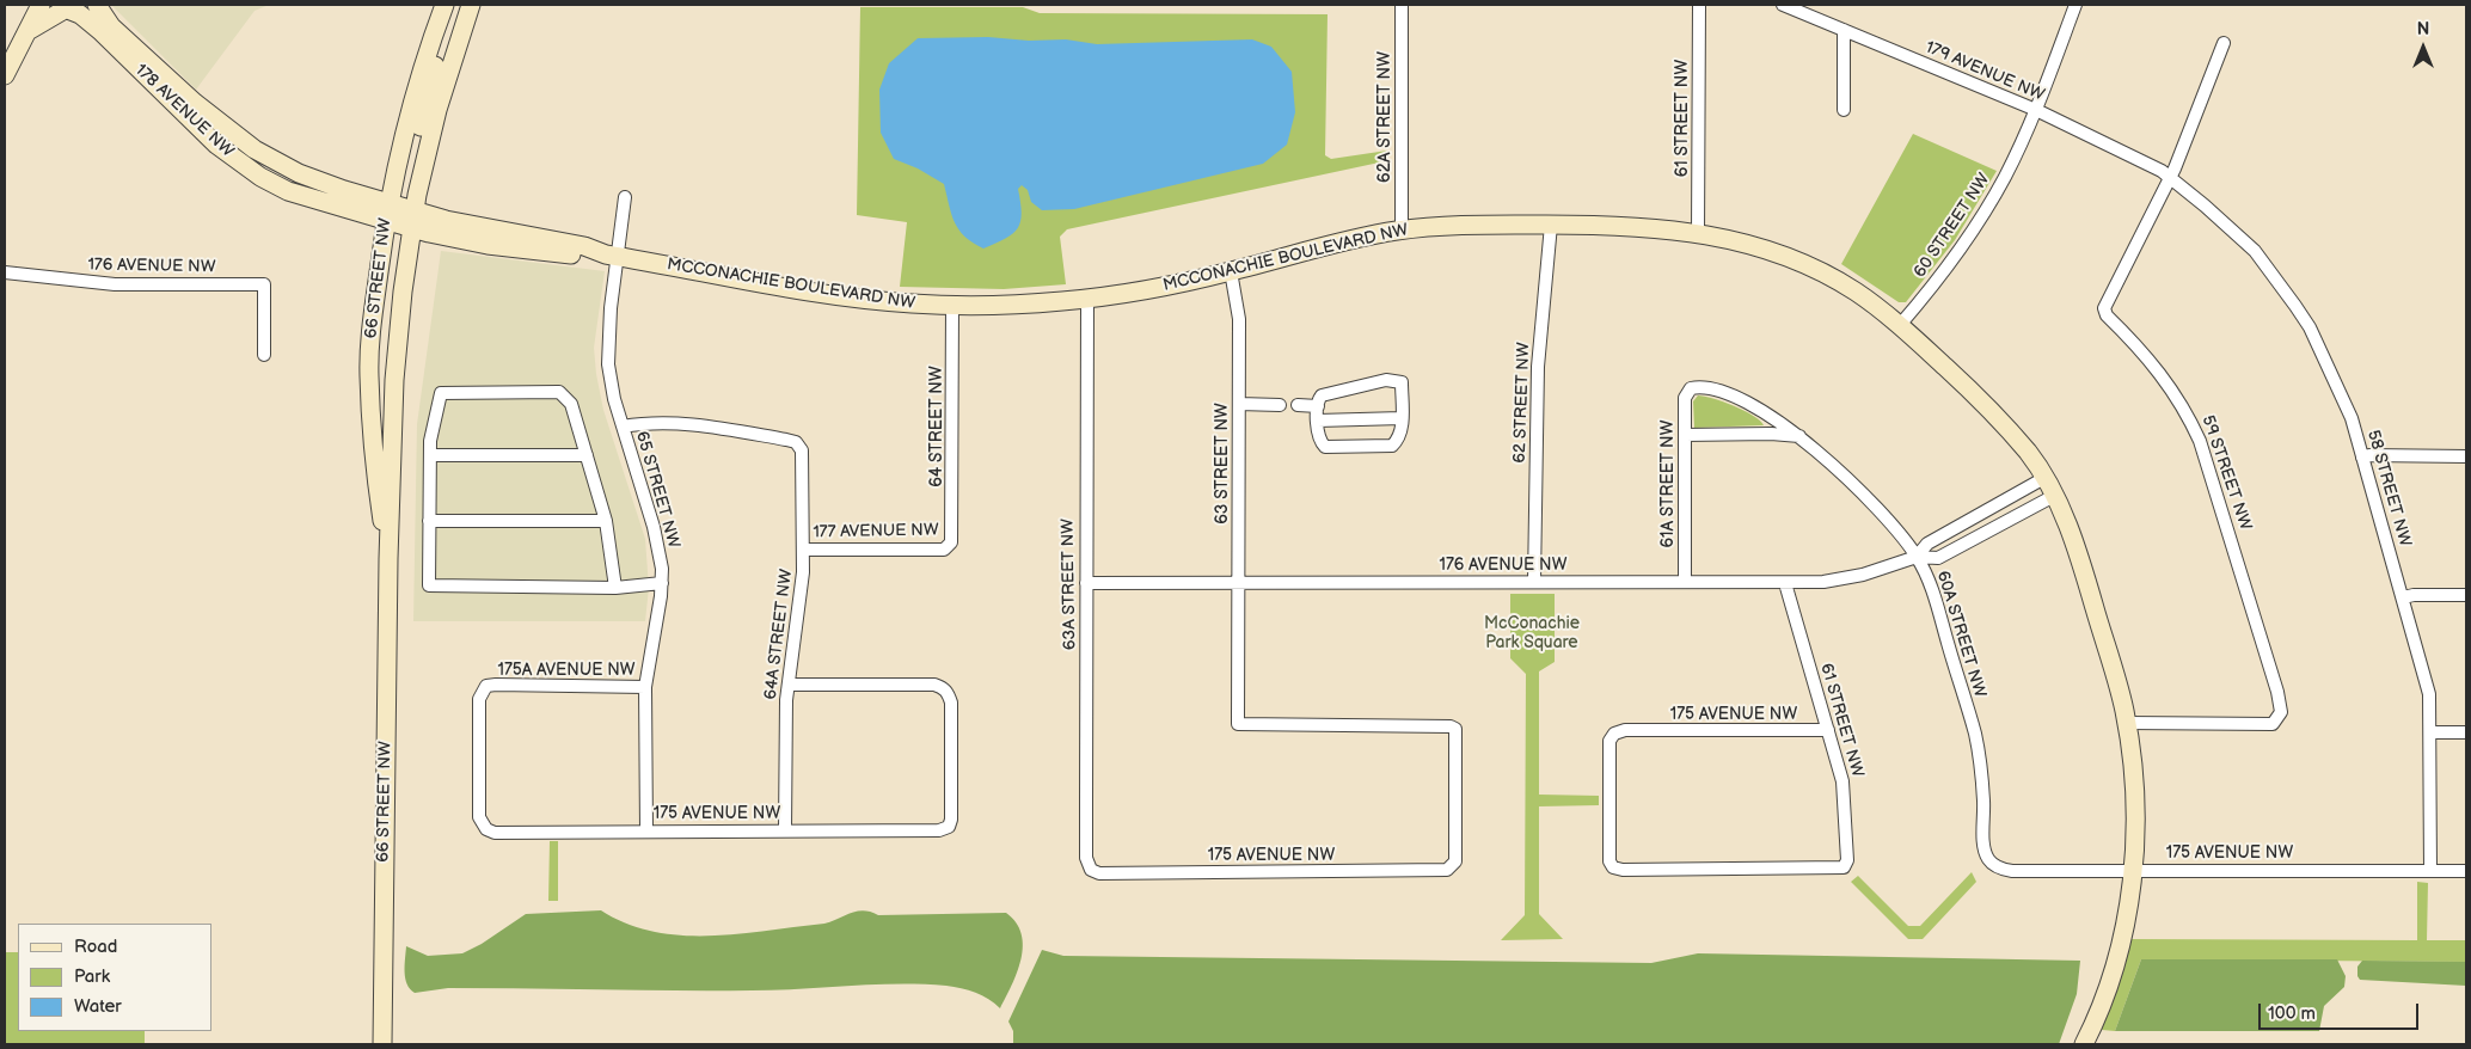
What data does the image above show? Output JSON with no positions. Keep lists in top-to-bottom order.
{
  "streets": {
    "street": [
      "179 AVENUE NW",
      "178 AVENUE NW",
      "62A STREET NW",
      "61 STREET NW",
      "60 STREET NW",
      "MCCONACHIE BOULEVARD NW",
      "176 AVENUE NW",
      "66 STREET NW",
      "62 STREET NW",
      "64 STREET NW",
      "63 STREET NW",
      "59 STREET NW",
      "61A STREET NW",
      "58 STREET NW",
      "65 STREET NW",
      "177 AVENUE NW",
      "63A STREET NW",
      "64A STREET NW",
      "60A STREET NW",
      "175A AVENUE NW",
      "175 AVENUE NW"
    ]
  },
  "crossings": [
    ["179 AVENUE NW", "60 STREET NW"],
    ["179 AVENUE NW", "59 STREET NW"],
    ["179 AVENUE NW", "58 STREET NW"],
    ["178 AVENUE NW", "MCCONACHIE BOULEVARD NW"],
    ["178 AVENUE NW", "66 STREET NW"],
    ["62A STREET NW", "MCCONACHIE BOULEVARD NW"],
    ["61 STREET NW", "MCCONACHIE BOULEVARD NW"],
    ["61 STREET NW", "176 AVENUE NW"],
    ["61 STREET NW", "175 AVENUE NW"],
    ["60 STREET NW", "MCCONACHIE BOULEVARD NW"],
    ["MCCONACHIE BOULEVARD NW", "176 AVENUE NW"],
    ["MCCONACHIE BOULEVARD NW", "66 STREET NW"],
    ["MCCONACHIE BOULEVARD NW", "62 STREET NW"],
    ["MCCONACHIE BOULEVARD NW", "64 STREET NW"],
    ["MCCONACHIE BOULEVARD NW", "63 STREET NW"],
    ["MCCONACHIE BOULEVARD NW", "59 STREET NW"],
    ["MCCONACHIE BOULEVARD NW", "65 STREET NW"],
    ["MCCONACHIE BOULEVARD NW", "63A STREET NW"],
    ["MCCONACHIE BOULEVARD NW", "175 AVENUE NW"],
    ["176 AVENUE NW", "62 STREET NW"],
    ["176 AVENUE NW", "63 STREET NW"],
    ["176 AVENUE NW", "61A STREET NW"],
    ["176 AVENUE NW", "63A STREET NW"],
    ["176 AVENUE NW", "60A STREET NW"],
    ["64 STREET NW", "177 AVENUE NW"],
    ["63 STREET NW", "175 AVENUE NW"],
    ["59 STREET NW", "58 STREET NW"],
    ["61A STREET NW", "60A STREET NW"],
    ["58 STREET NW", "175 AVENUE NW"],
    ["65 STREET NW", "64A STREET NW"],
    ["65 STREET NW", "175A AVENUE NW"],
    ["65 STREET NW", "175 AVENUE NW"],
    ["177 AVENUE NW", "64A STREET NW"],
    ["63A STREET NW", "175 AVENUE NW"],
    ["64A STREET NW", "175 AVENUE NW"],
    ["60A STREET NW", "175 AVENUE NW"],
    ["175A AVENUE NW", "175 AVENUE NW"]
  ],
  "parks": ["McConachie Park Square"],
  "legend": ["Road", "Park", "Water"],
  "scale_bar": "100 m",
  "north": "top"
}
